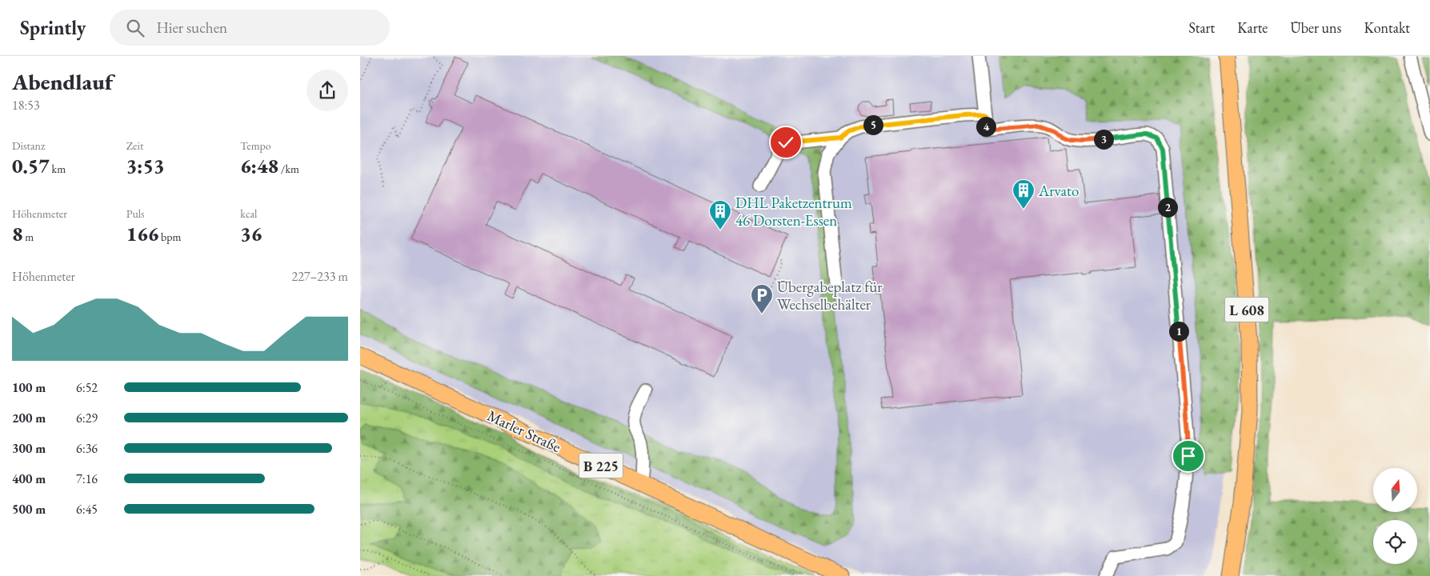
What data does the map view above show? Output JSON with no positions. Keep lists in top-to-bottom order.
{
  "streets": {
    "main road": ["L 608", "Marler Straße", "B 225"]
  },
  "places": {
    "building": ["Arvato", "DHL Paketzentrum 46 Dorsten-Essen"],
    "parking": ["Übergabeplatz für Wechselbehälter"]
  },
  "north": "top",
  "page": {
    "header": "Sprintly",
    "search": "Hier suchen",
    "nav": [
      "Start",
      "Karte",
      "Über uns",
      "Kontakt"
    ],
    "heading": ["Abendlauf", "18:53"],
    "pins": [
      "5",
      "4",
      "3",
      "2",
      "1"
    ],
    "stats": [
      ["Distanz", "0.57 km"],
      ["Zeit", "3:53"],
      ["Tempo", "6:48 /km"],
      ["Höhenmeter", "8 m"],
      ["Puls", "166 bpm"],
      ["kcal", "36"]
    ],
    "chart": ["Höhenmeter", "227–233 m"],
    "list": [
      {
        "name": "100 m",
        "note": "6:52"
      },
      {
        "name": "200 m",
        "note": "6:29"
      },
      {
        "name": "300 m",
        "note": "6:36"
      },
      {
        "name": "400 m",
        "note": "7:16"
      },
      {
        "name": "500 m",
        "note": "6:45"
      }
    ]
  }
}
